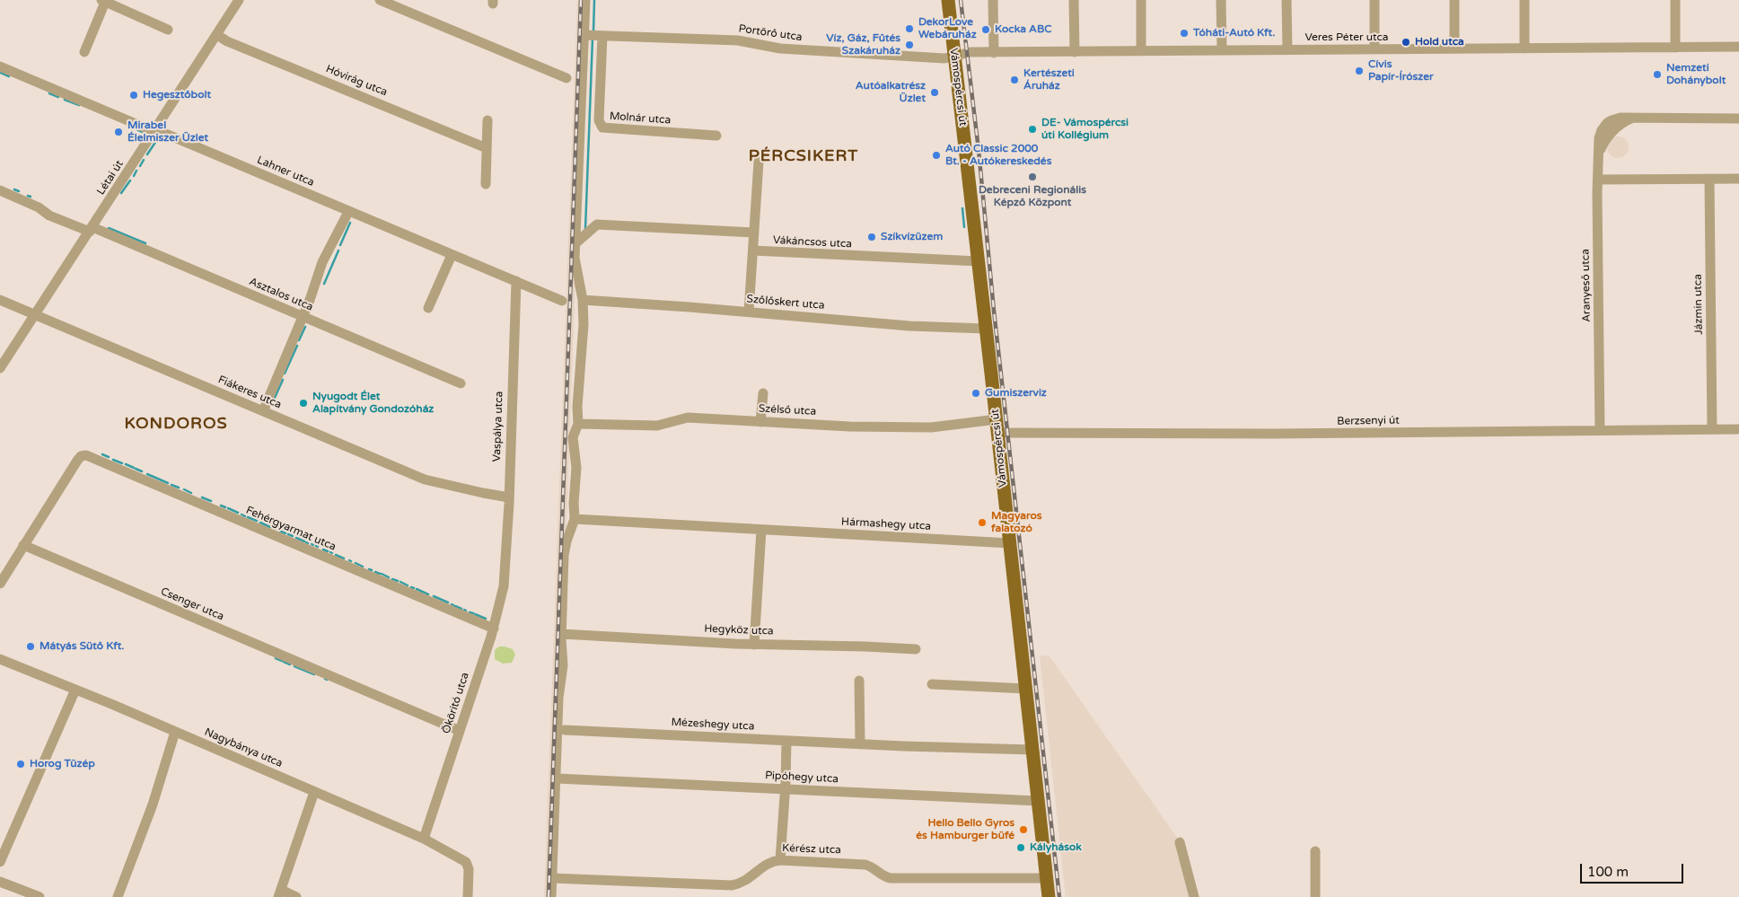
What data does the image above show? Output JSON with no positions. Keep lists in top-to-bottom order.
{
  "streets": {
    "main road": ["Vámospércsi út"],
    "street": [
      "Portörő utca",
      "Veres Péter utca",
      "Hóvirág utca",
      "Molnár utca",
      "Lahner utca",
      "Létai út",
      "Vákáncsos utca",
      "Aranyeső utca",
      "Asztalos utca",
      "Szőlőskert utca",
      "Jázmin utca",
      "Fiákeres utca",
      "Szélső utca",
      "Berzsenyi út",
      "Vaspálya utca",
      "Hármashegy utca",
      "Fehérgyarmat utca",
      "Csenger utca",
      "Hegyköz utca",
      "Ököritó utca",
      "Mézeshegy utca",
      "Nagybánya utca",
      "Pipóhegy utca",
      "Kérész utca"
    ]
  },
  "crossings": [
    ["Portörő utca", "Veres Péter utca"],
    ["Portörő utca", "Vámospércsi út"],
    ["Portörő utca", "Molnár utca"],
    ["Veres Péter utca", "Vámospércsi út"],
    ["Hóvirág utca", "Létai út"],
    ["Vámospércsi út", "Vákáncsos utca"],
    ["Vámospércsi út", "Szőlőskert utca"],
    ["Vámospércsi út", "Szélső utca"],
    ["Vámospércsi út", "Berzsenyi út"],
    ["Vámospércsi út", "Hármashegy utca"],
    ["Vámospércsi út", "Mézeshegy utca"],
    ["Vámospércsi út", "Pipóhegy utca"],
    ["Vámospércsi út", "Kérész utca"],
    ["Lahner utca", "Létai út"],
    ["Lahner utca", "Vaspálya utca"],
    ["Létai út", "Asztalos utca"],
    ["Létai út", "Fiákeres utca"],
    ["Aranyeső utca", "Berzsenyi út"],
    ["Jázmin utca", "Berzsenyi út"],
    ["Fiákeres utca", "Vaspálya utca"],
    ["Szélső utca", "Berzsenyi út"],
    ["Vaspálya utca", "Ököritó utca"],
    ["Fehérgyarmat utca", "Csenger utca"],
    ["Fehérgyarmat utca", "Ököritó utca"],
    ["Csenger utca", "Ököritó utca"],
    ["Ököritó utca", "Nagybánya utca"]
  ],
  "districts": ["PÉRCSIKERT", "KONDOROS"],
  "places": [
    "DekorLove Webáruház",
    "Kocka ABC",
    "Tóháti-Autó Kft.",
    "Hold utca",
    "Víz, Gáz, Fűtés Szakáruház",
    "Cívis Papír-Írószer",
    "Nemzeti Dohánybolt",
    "Kertészeti Áruház",
    "Autóalkatrész Üzlet",
    "Hegesztőbolt",
    "DE- Vámospércsi úti Kollégium",
    "Mirabel Élelmiszer Üzlet",
    "Autó Classic 2000 Bt. - Autókereskedés",
    "Debreceni Regionális Képző Központ",
    "Szíkvízüzem",
    "Gumiszerviz",
    "Nyugodt Élet Alapítvány Gondozóház",
    "Magyaros falatozó",
    "Mátyás Sütő Kft.",
    "Horog Tüzép",
    "Hello Bello Gyros és Hamburger büfé",
    "Kályhások"
  ],
  "scale_bar": "100 m"
}
